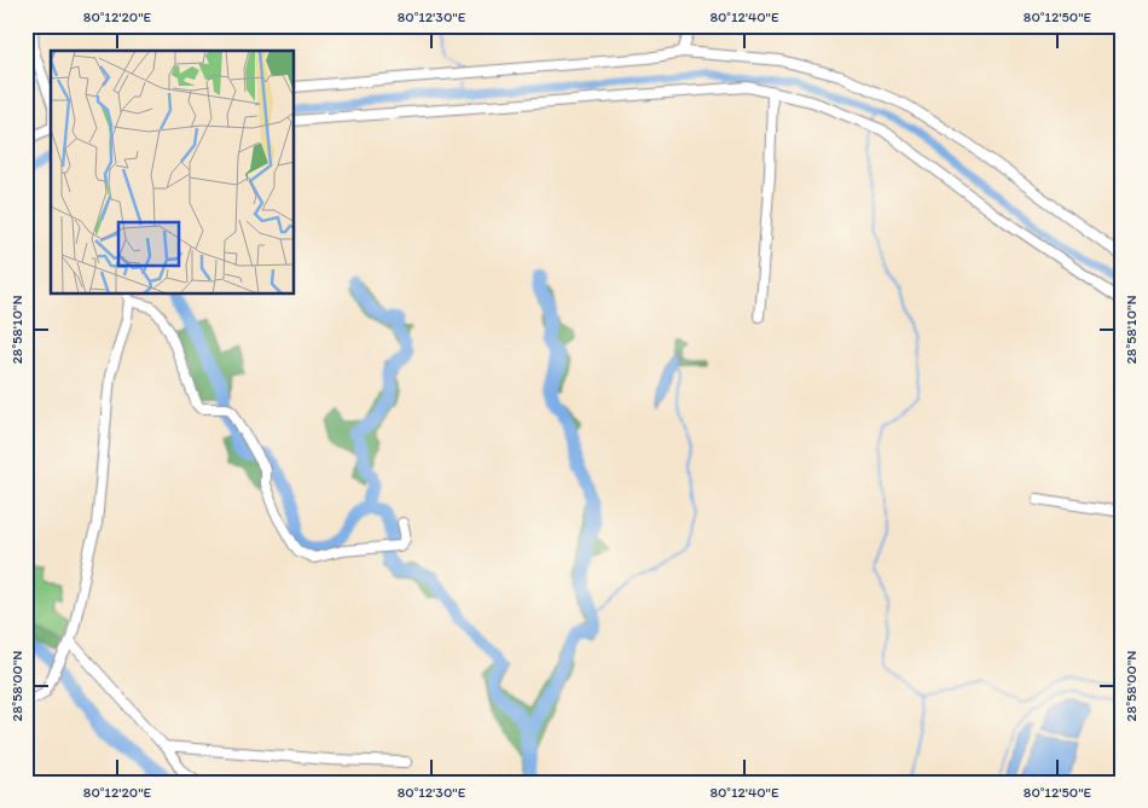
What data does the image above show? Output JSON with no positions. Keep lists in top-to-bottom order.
{
  "coordinates": [
    "80°12'20\"E",
    "80°12'30\"E",
    "80°12'40\"E",
    "80°12'50\"E",
    "28°58'10\"N",
    "28°58'00\"N"
  ]
}
